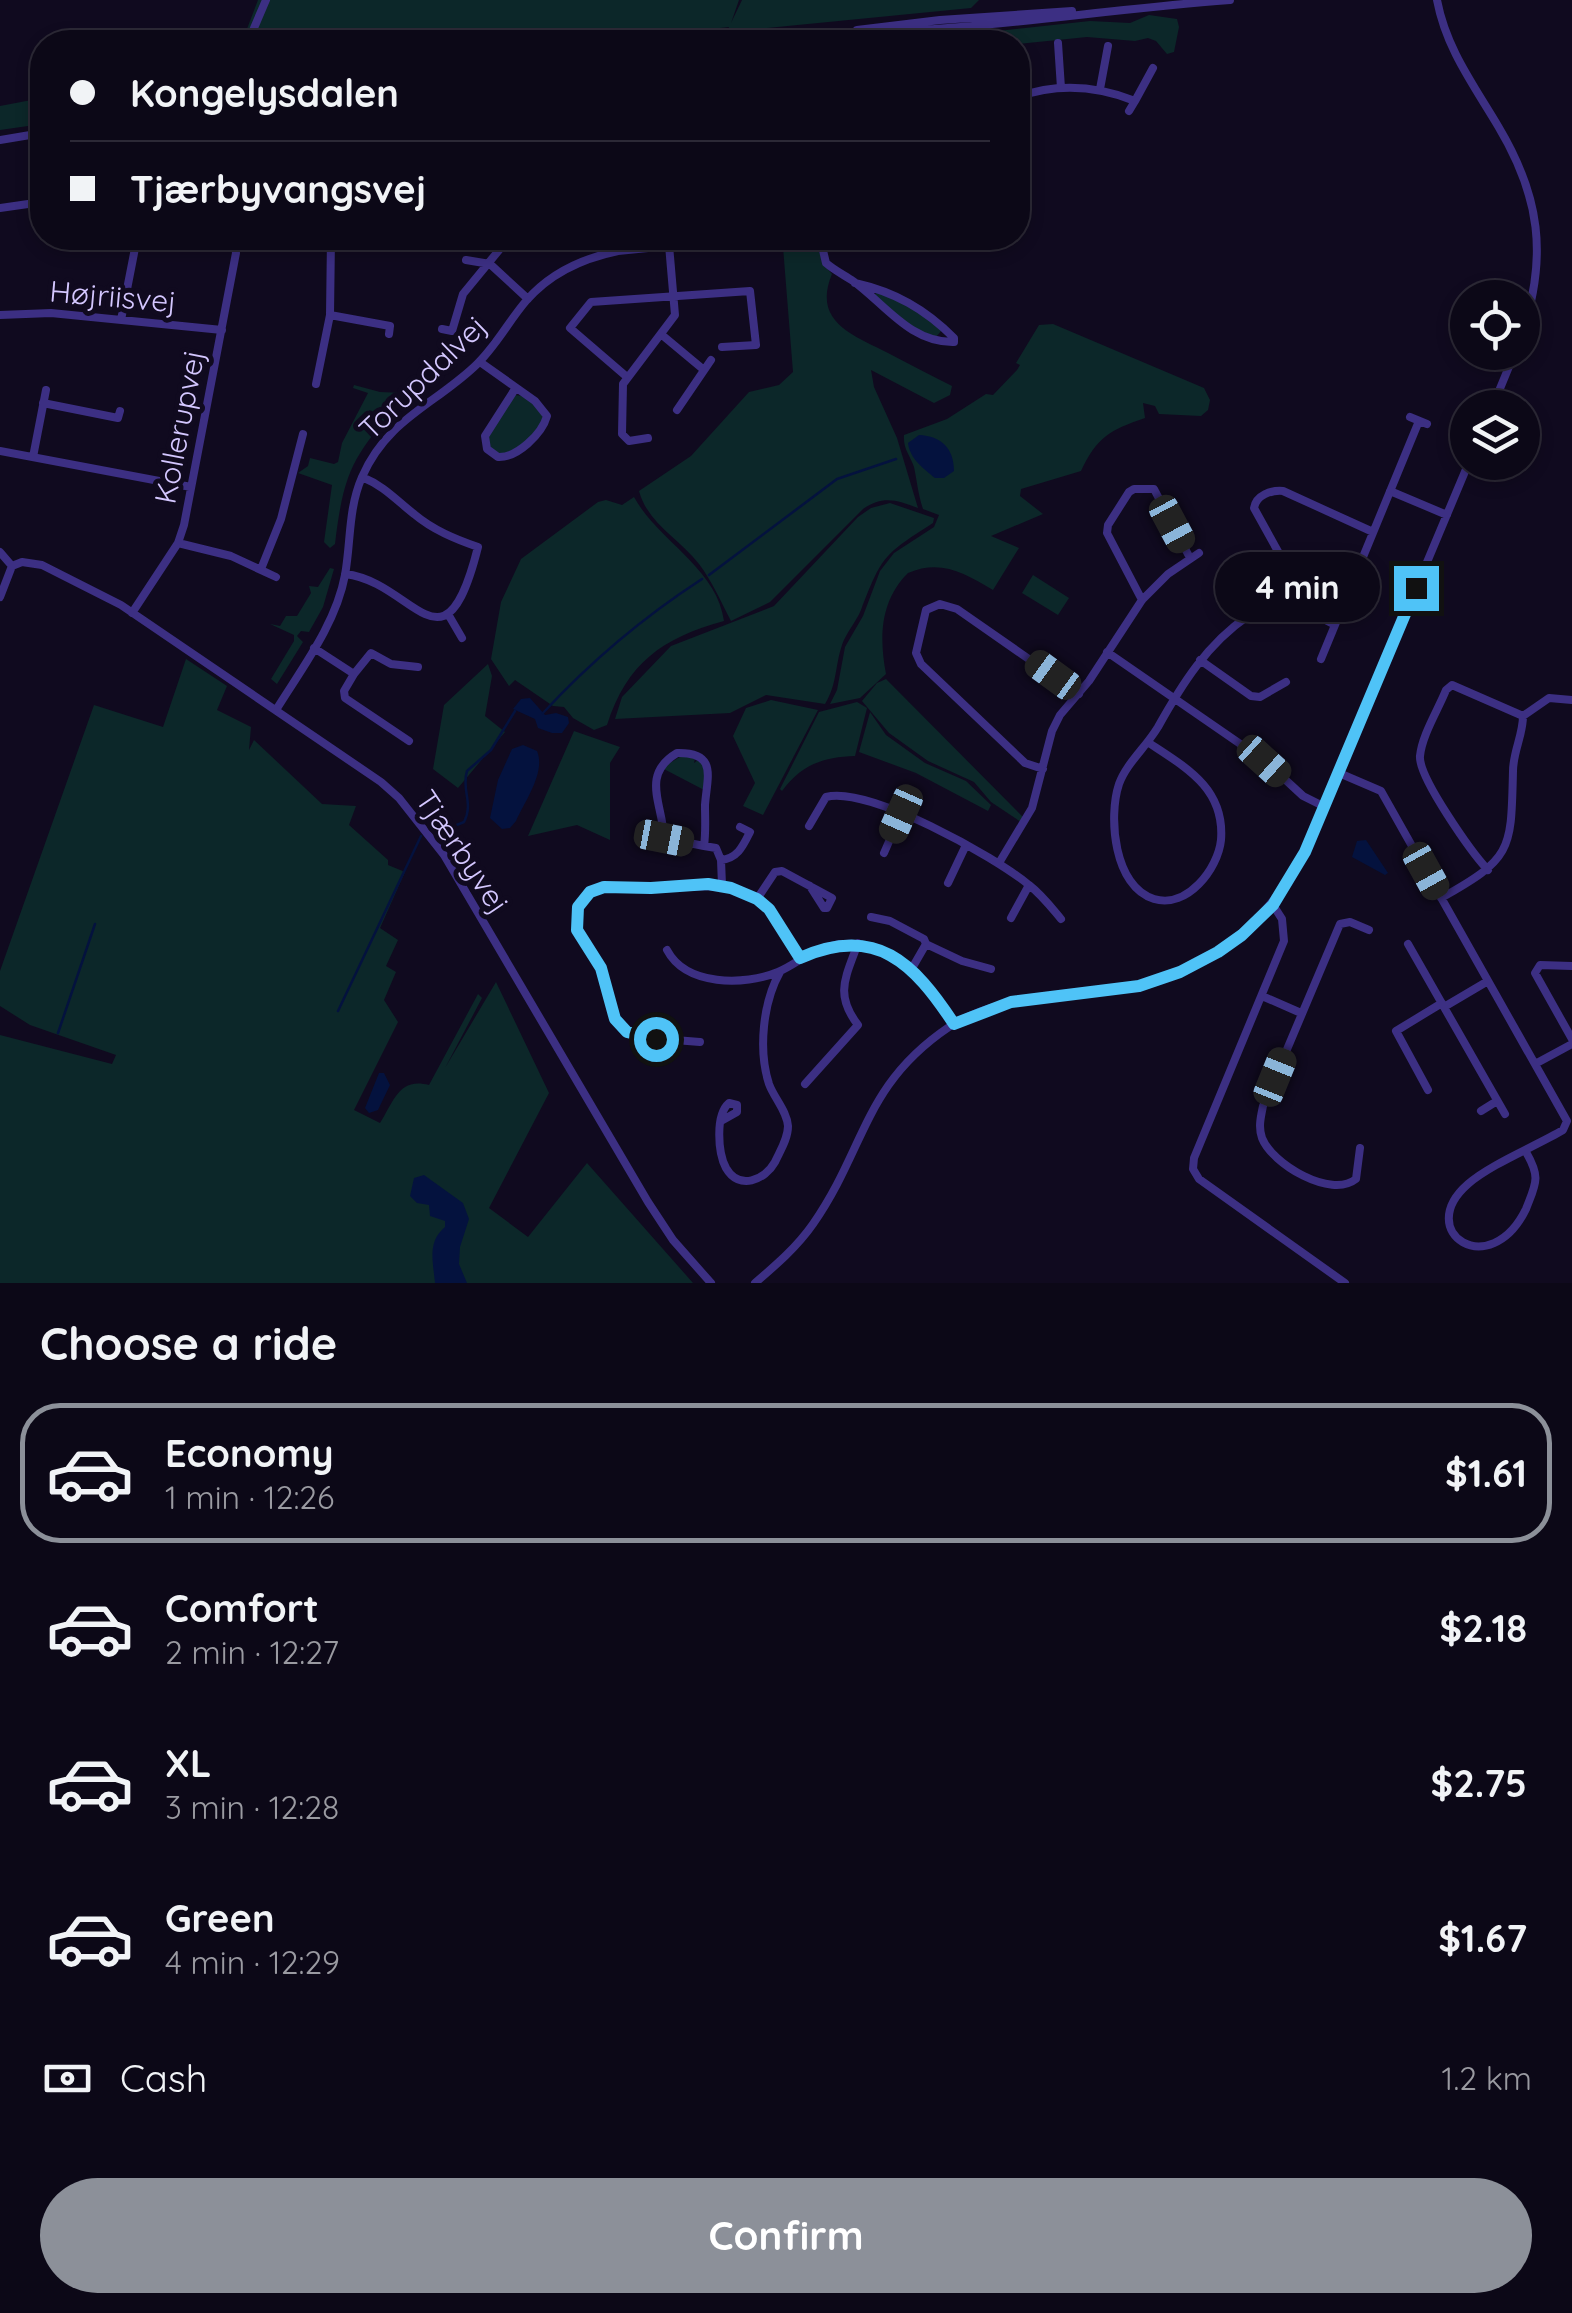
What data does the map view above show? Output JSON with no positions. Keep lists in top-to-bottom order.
{
  "streets": {
    "street": [
      "Højriisvej",
      "Torupdalvej",
      "Kollerupvej",
      "Tjærbyvej"
    ]
  },
  "crossings": [
    ["Højriisvej", "Kollerupvej"],
    ["Torupdalvej", "Tjærbyvej"],
    ["Kollerupvej", "Tjærbyvej"]
  ],
  "page": {
    "banner": ["Kongelysdalen", "Tjærbyvangsvej"],
    "bubble": "4 min",
    "heading": "Choose a ride",
    "list": [
      {
        "name": "Economy",
        "note": "1 min · 12:26",
        "value": "$1.61"
      },
      {
        "name": "Comfort",
        "note": "2 min · 12:27",
        "value": "$2.18"
      },
      {
        "name": "XL",
        "note": "3 min · 12:28",
        "value": "$2.75"
      },
      {
        "name": "Green",
        "note": "4 min · 12:29",
        "value": "$1.67"
      }
    ],
    "pay": ["Cash", "1.2 km"],
    "buttons": "Confirm"
  }
}
